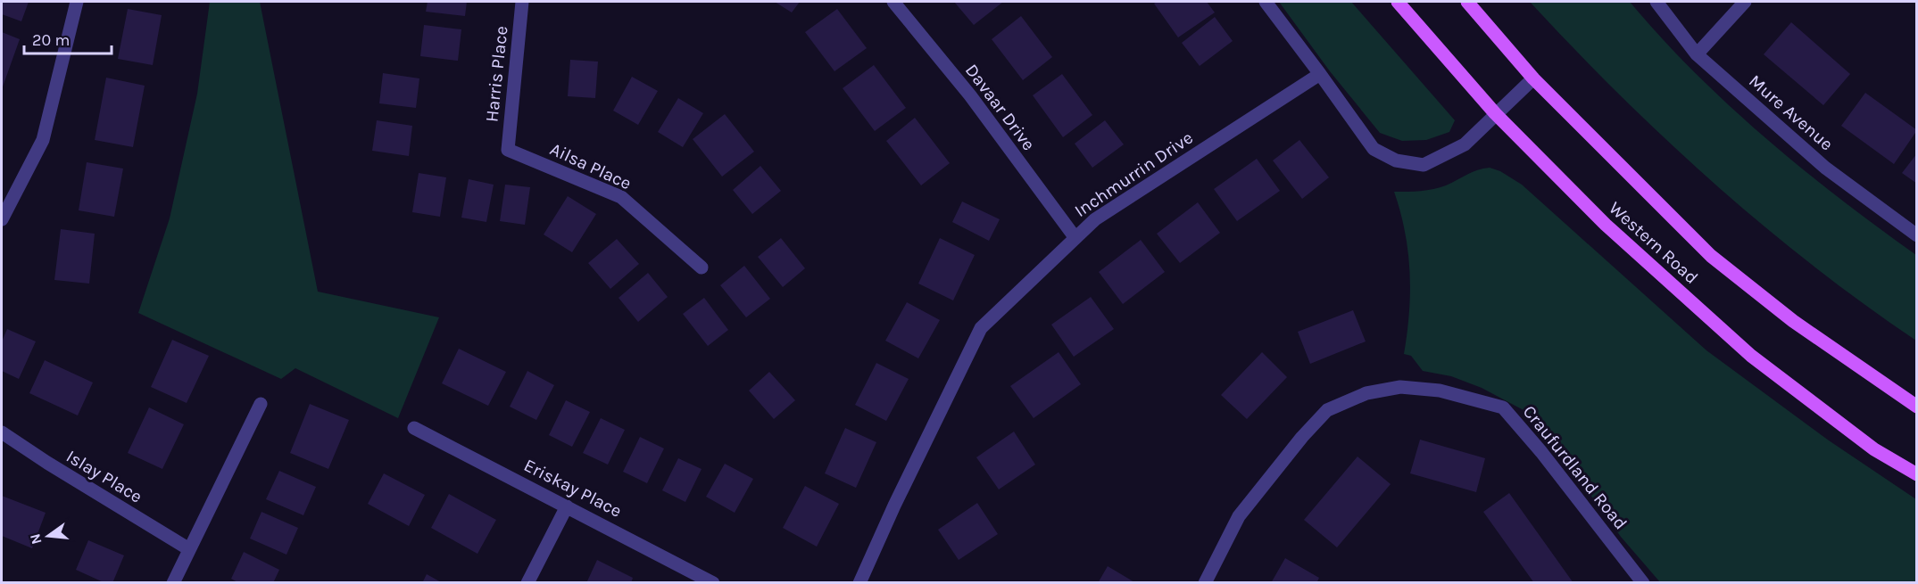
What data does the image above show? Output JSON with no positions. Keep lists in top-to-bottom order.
{
  "streets": {
    "main road": ["Western Road"],
    "street": [
      "Harris Place",
      "Davaar Drive",
      "Mure Avenue",
      "Ailsa Place",
      "Inchmurrin Drive",
      "Craufurdland Road",
      "Islay Place",
      "Eriskay Place"
    ]
  },
  "crossings": [
    ["Harris Place", "Ailsa Place"],
    ["Davaar Drive", "Inchmurrin Drive"]
  ],
  "scale_bar": "20 m",
  "north": "left"
}
